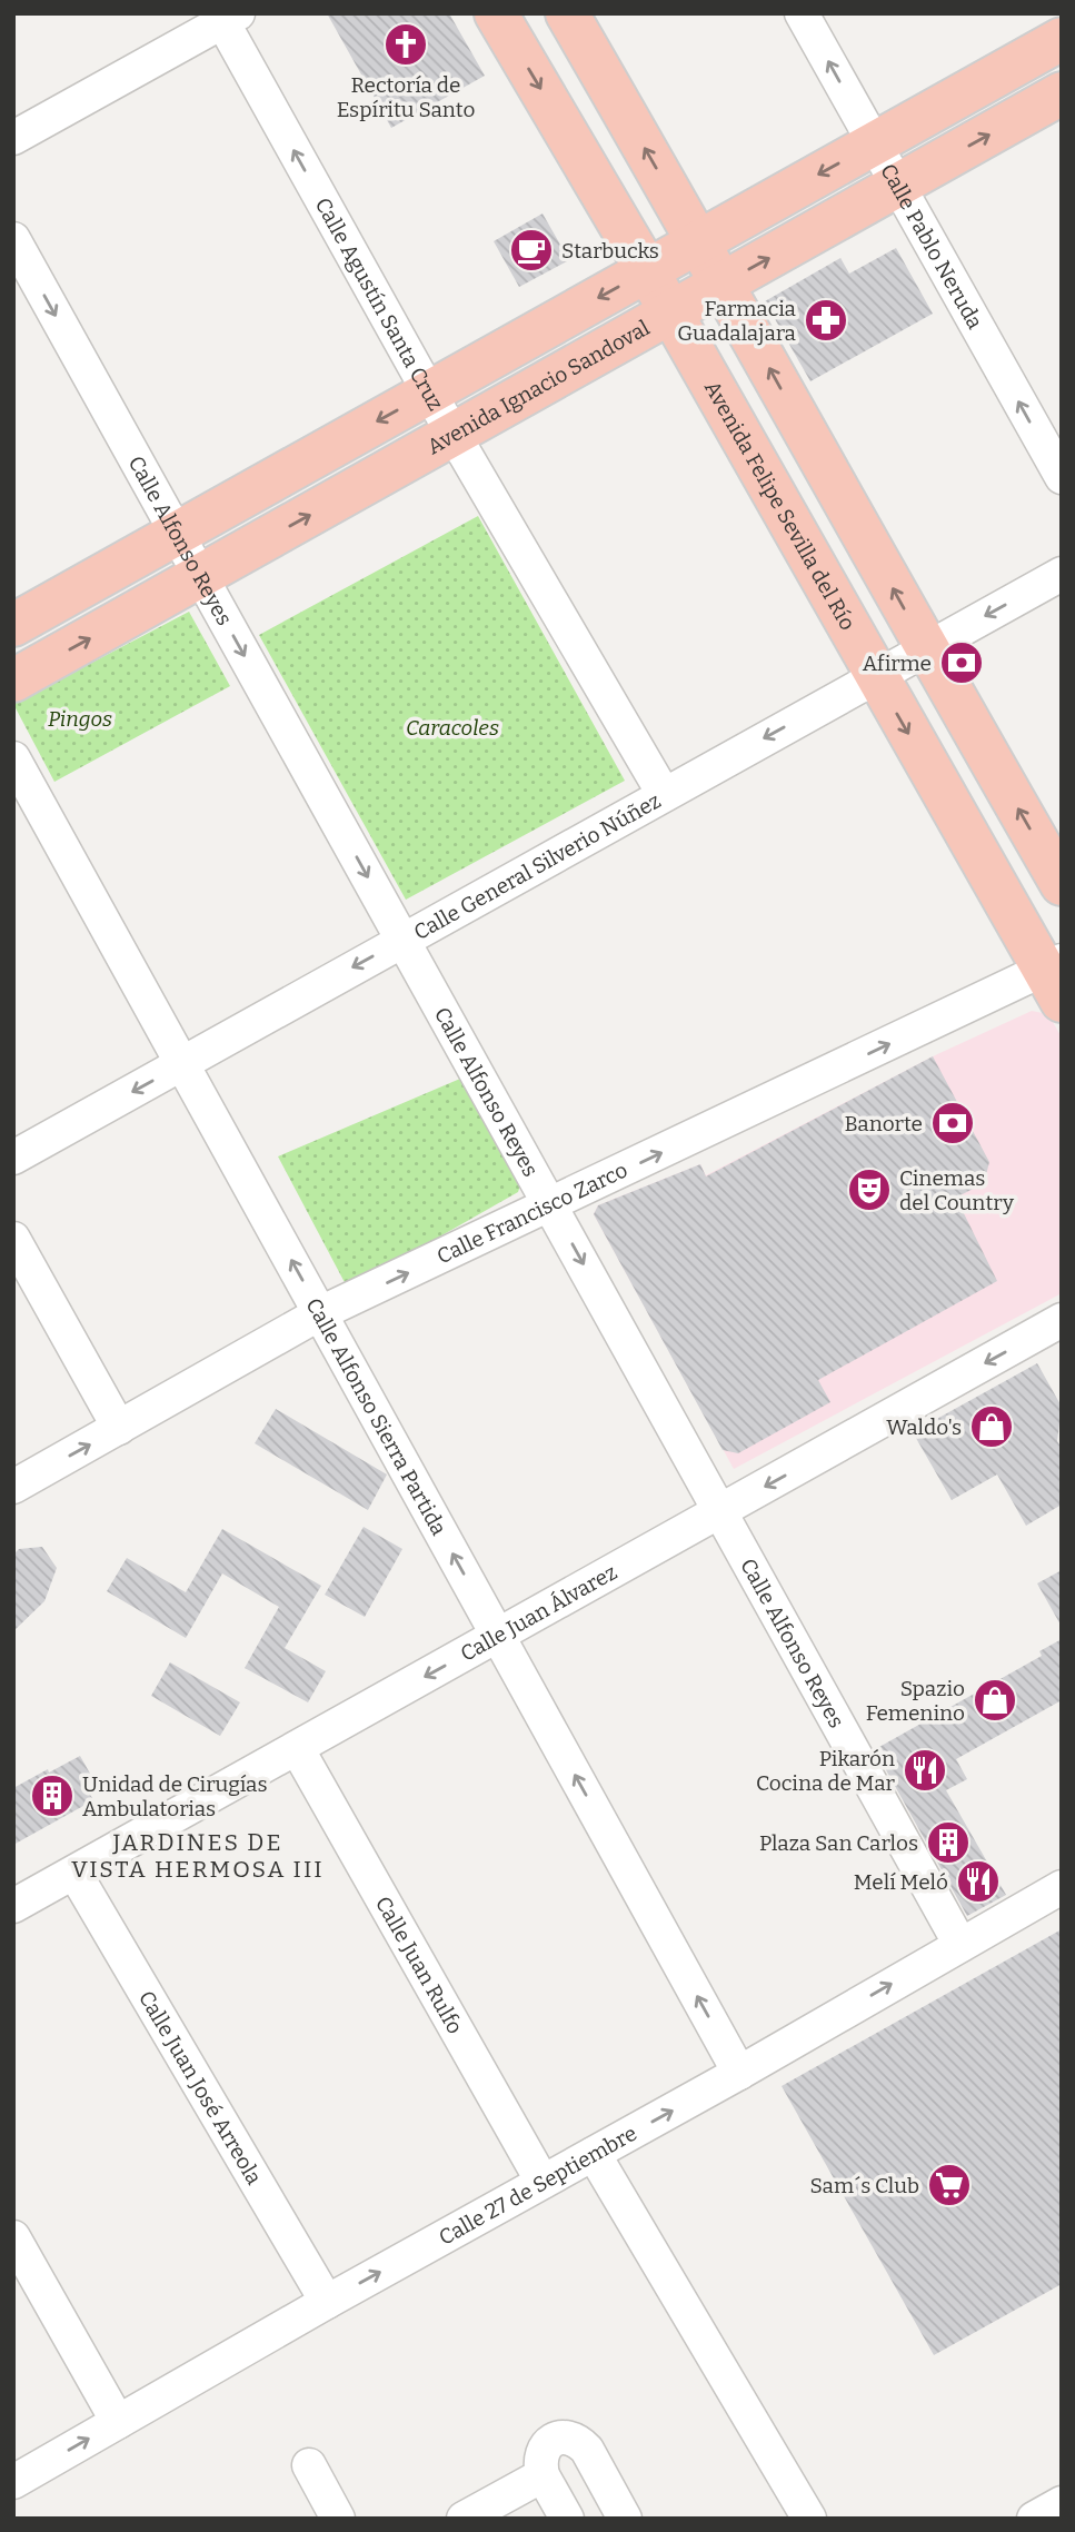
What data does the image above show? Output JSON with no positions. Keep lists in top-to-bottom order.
{
  "streets": {
    "main road": ["Avenida Ignacio Sandoval", "Avenida Felipe Sevilla del Río"],
    "street": [
      "Calle Pablo Neruda",
      "Calle Agustín Santa Cruz",
      "Calle Alfonso Reyes",
      "Calle General Silverio Núñez",
      "Calle Francisco Zarco",
      "Calle Alfonso Sierra Partida",
      "Calle Juan Álvarez",
      "Calle Juan Rulfo",
      "Calle Juan José Arreola",
      "Calle 27 de Septiembre"
    ]
  },
  "crossings": [
    ["Calle Pablo Neruda", "Avenida Ignacio Sandoval"],
    ["Calle Agustín Santa Cruz", "Avenida Ignacio Sandoval"],
    ["Calle Agustín Santa Cruz", "Calle General Silverio Núñez"],
    ["Avenida Ignacio Sandoval", "Avenida Felipe Sevilla del Río"],
    ["Avenida Ignacio Sandoval", "Calle Alfonso Reyes"],
    ["Avenida Felipe Sevilla del Río", "Calle General Silverio Núñez"],
    ["Avenida Felipe Sevilla del Río", "Calle Francisco Zarco"],
    ["Calle Alfonso Reyes", "Calle General Silverio Núñez"],
    ["Calle Alfonso Reyes", "Calle Francisco Zarco"],
    ["Calle Alfonso Reyes", "Calle Juan Álvarez"],
    ["Calle Alfonso Reyes", "Calle 27 de Septiembre"],
    ["Calle General Silverio Núñez", "Calle Alfonso Sierra Partida"],
    ["Calle Francisco Zarco", "Calle Alfonso Sierra Partida"],
    ["Calle Alfonso Sierra Partida", "Calle Juan Álvarez"],
    ["Calle Alfonso Sierra Partida", "Calle 27 de Septiembre"],
    ["Calle Juan Álvarez", "Calle Juan Rulfo"],
    ["Calle Juan Álvarez", "Calle Juan José Arreola"],
    ["Calle Juan Rulfo", "Calle 27 de Septiembre"],
    ["Calle Juan José Arreola", "Calle 27 de Septiembre"]
  ],
  "one_way": [
    "Calle Pablo Neruda",
    "Calle Agustín Santa Cruz",
    "Calle Alfonso Reyes",
    "Calle General Silverio Núñez",
    "Calle Francisco Zarco",
    "Calle Alfonso Sierra Partida",
    "Calle Juan Álvarez",
    "Calle 27 de Septiembre"
  ],
  "districts": ["JARDINES DE VISTA HERMOSA III"],
  "parks": ["Pingos", "Caracoles"],
  "places": {
    "church": ["Rectoría de Espíritu Santo"],
    "cafe": ["Starbucks"],
    "pharmacy": ["Farmacia Guadalajara"],
    "bank": ["Afirme", "Banorte"],
    "theatre": ["Cinemas del Country"],
    "shop": ["Waldo's", "Spazio Femenino"],
    "restaurant": ["Pikarón Cocina de Mar", "Melí Meló"],
    "building": ["Unidad de Cirugías Ambulatorias", "Plaza San Carlos"],
    "supermarket": ["Sam´s Club"]
  }
}
